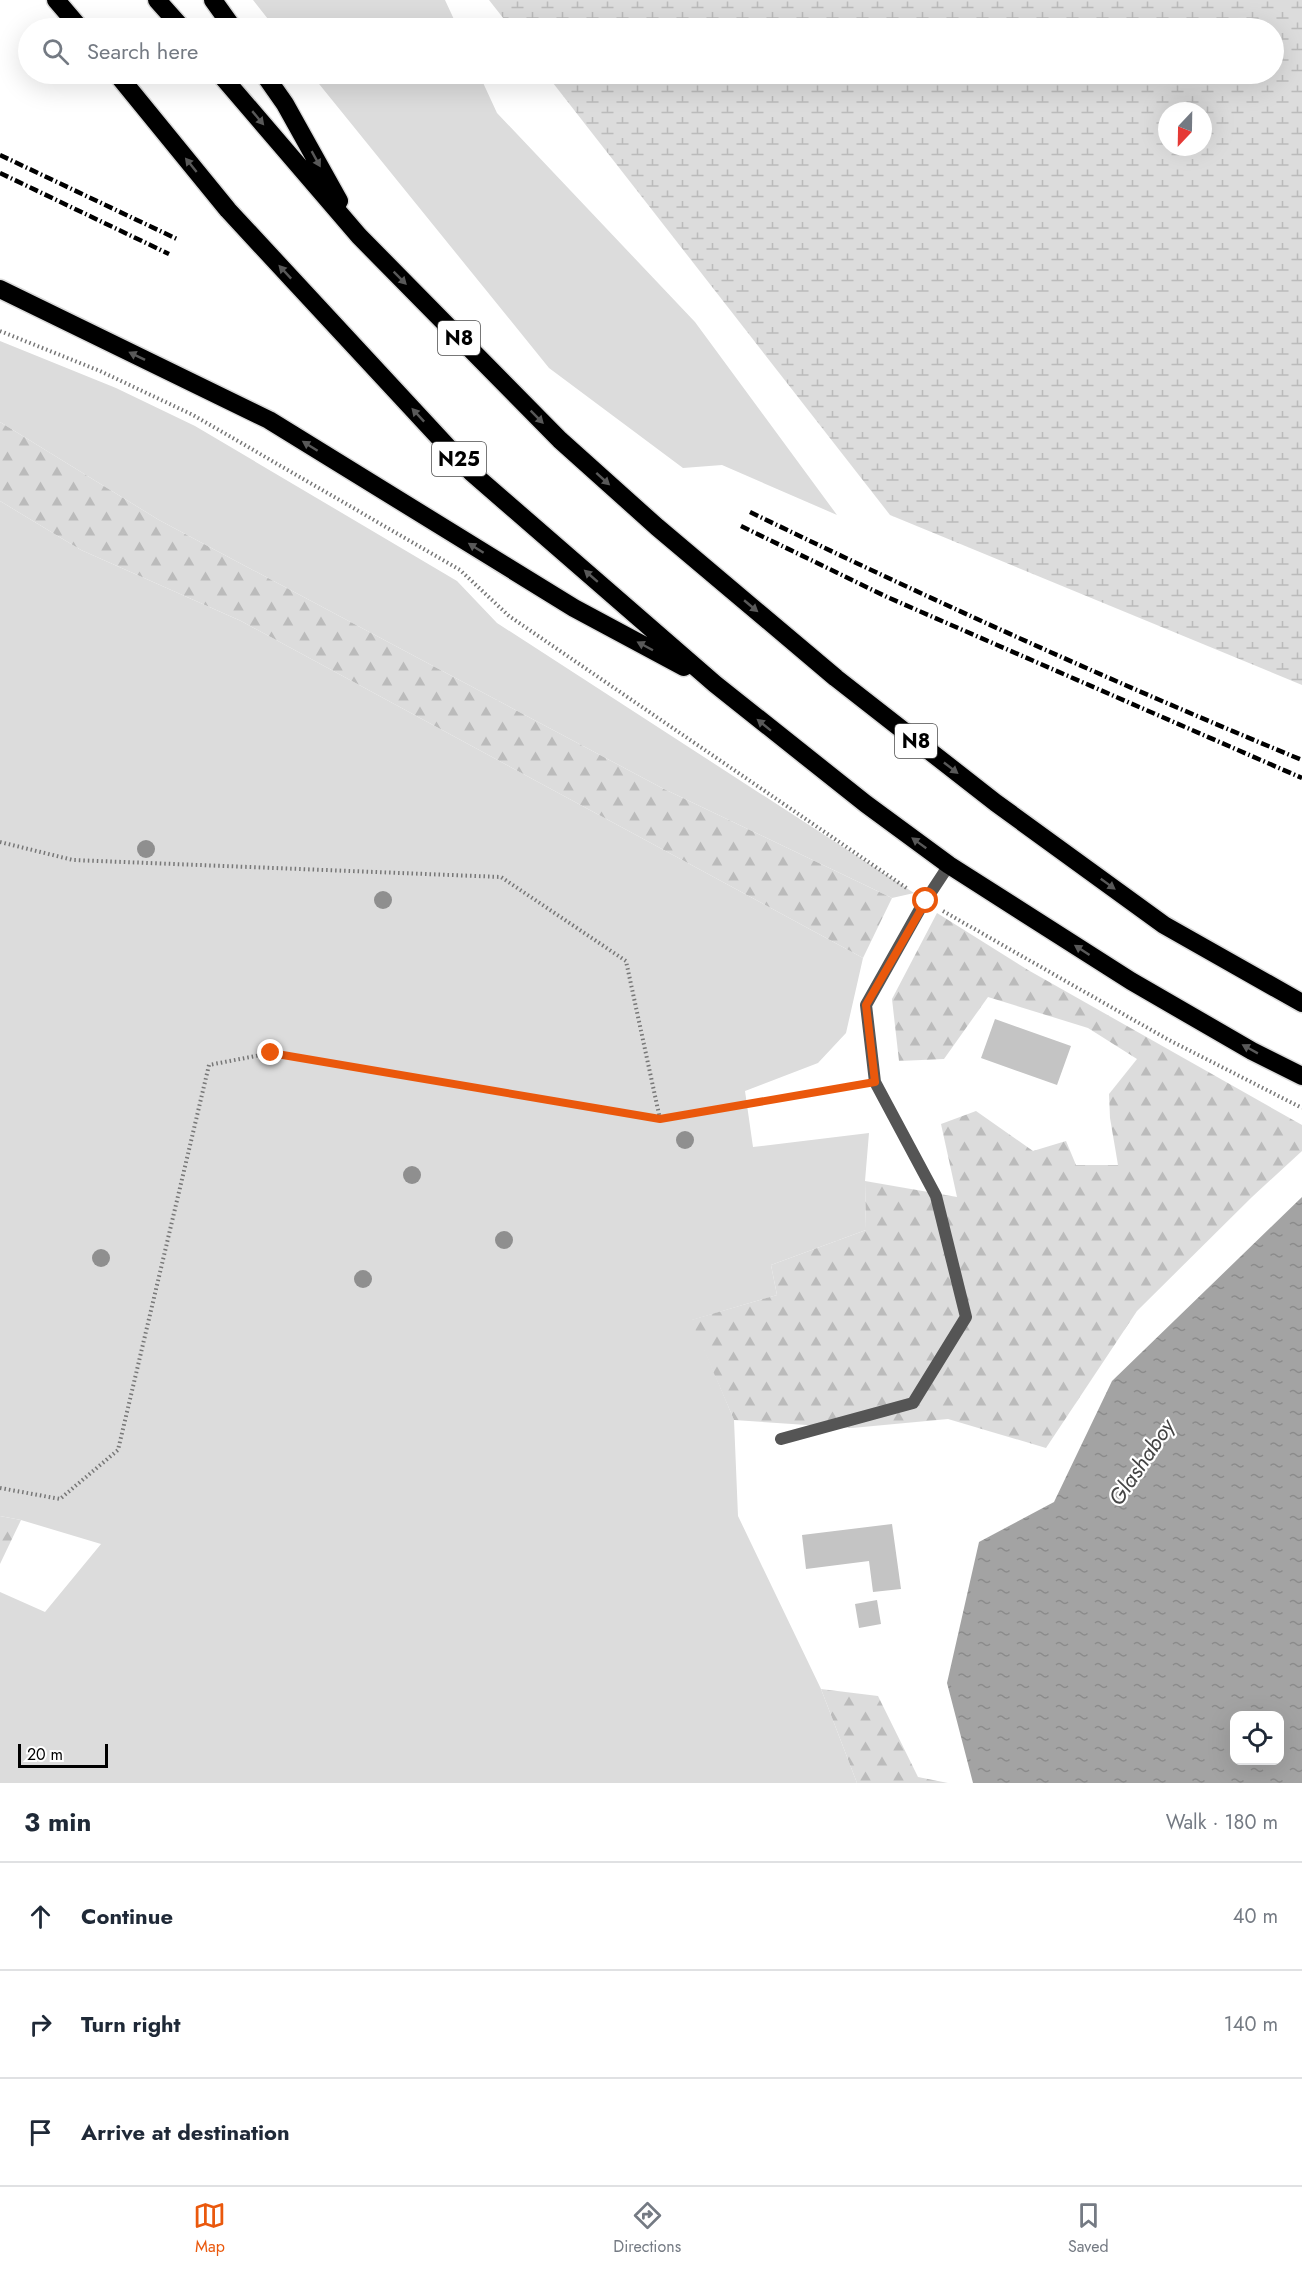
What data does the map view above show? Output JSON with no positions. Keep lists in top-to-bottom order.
{
  "streets": {
    "highway": ["N8", "N25"]
  },
  "water": ["Glashaboy"],
  "scale_bar": "20 m",
  "north": "bottom",
  "page": {
    "search": "Search here",
    "scale": "20 m",
    "heading": ["3 min", "Walk · 180 m"],
    "list": [
      ["Continue", "40 m"],
      ["Turn right", "140 m"],
      "Arrive at destination"
    ],
    "nav": ["Map", "Directions", "Saved"]
  }
}
